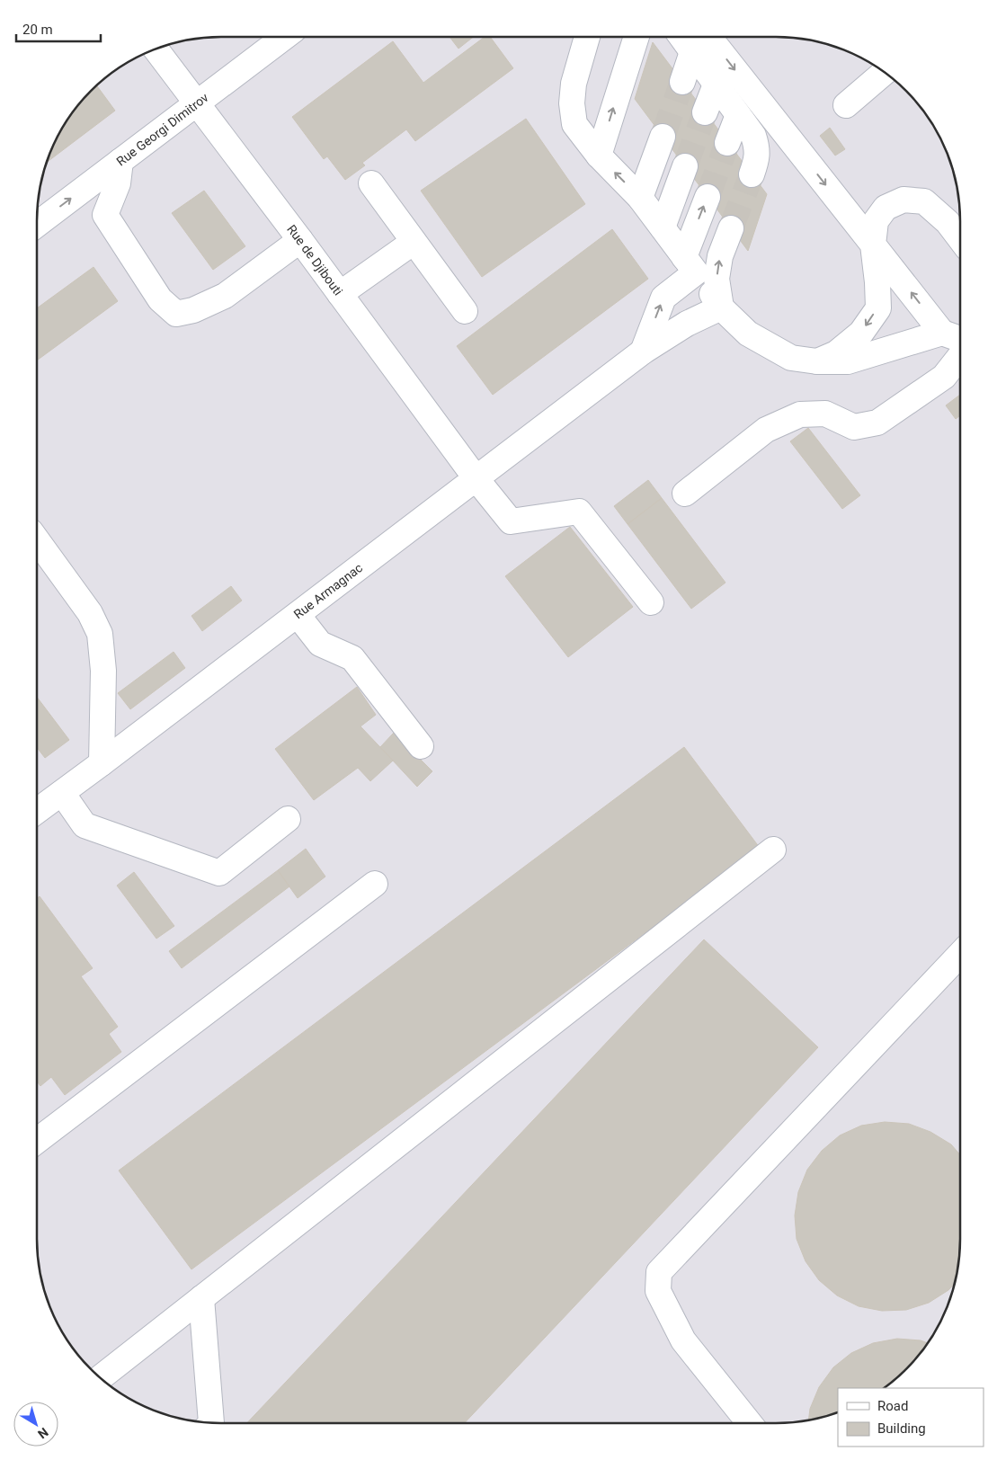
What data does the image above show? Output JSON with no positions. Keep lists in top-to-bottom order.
{
  "streets": {
    "street": ["Rue Georgi Dimitrov", "Rue de Djibouti", "Rue Armagnac"]
  },
  "crossings": [
    ["Rue Georgi Dimitrov", "Rue de Djibouti"],
    ["Rue de Djibouti", "Rue Armagnac"]
  ],
  "legend": ["Road", "Building"],
  "scale_bar": "20 m",
  "north": "bottom right"
}
